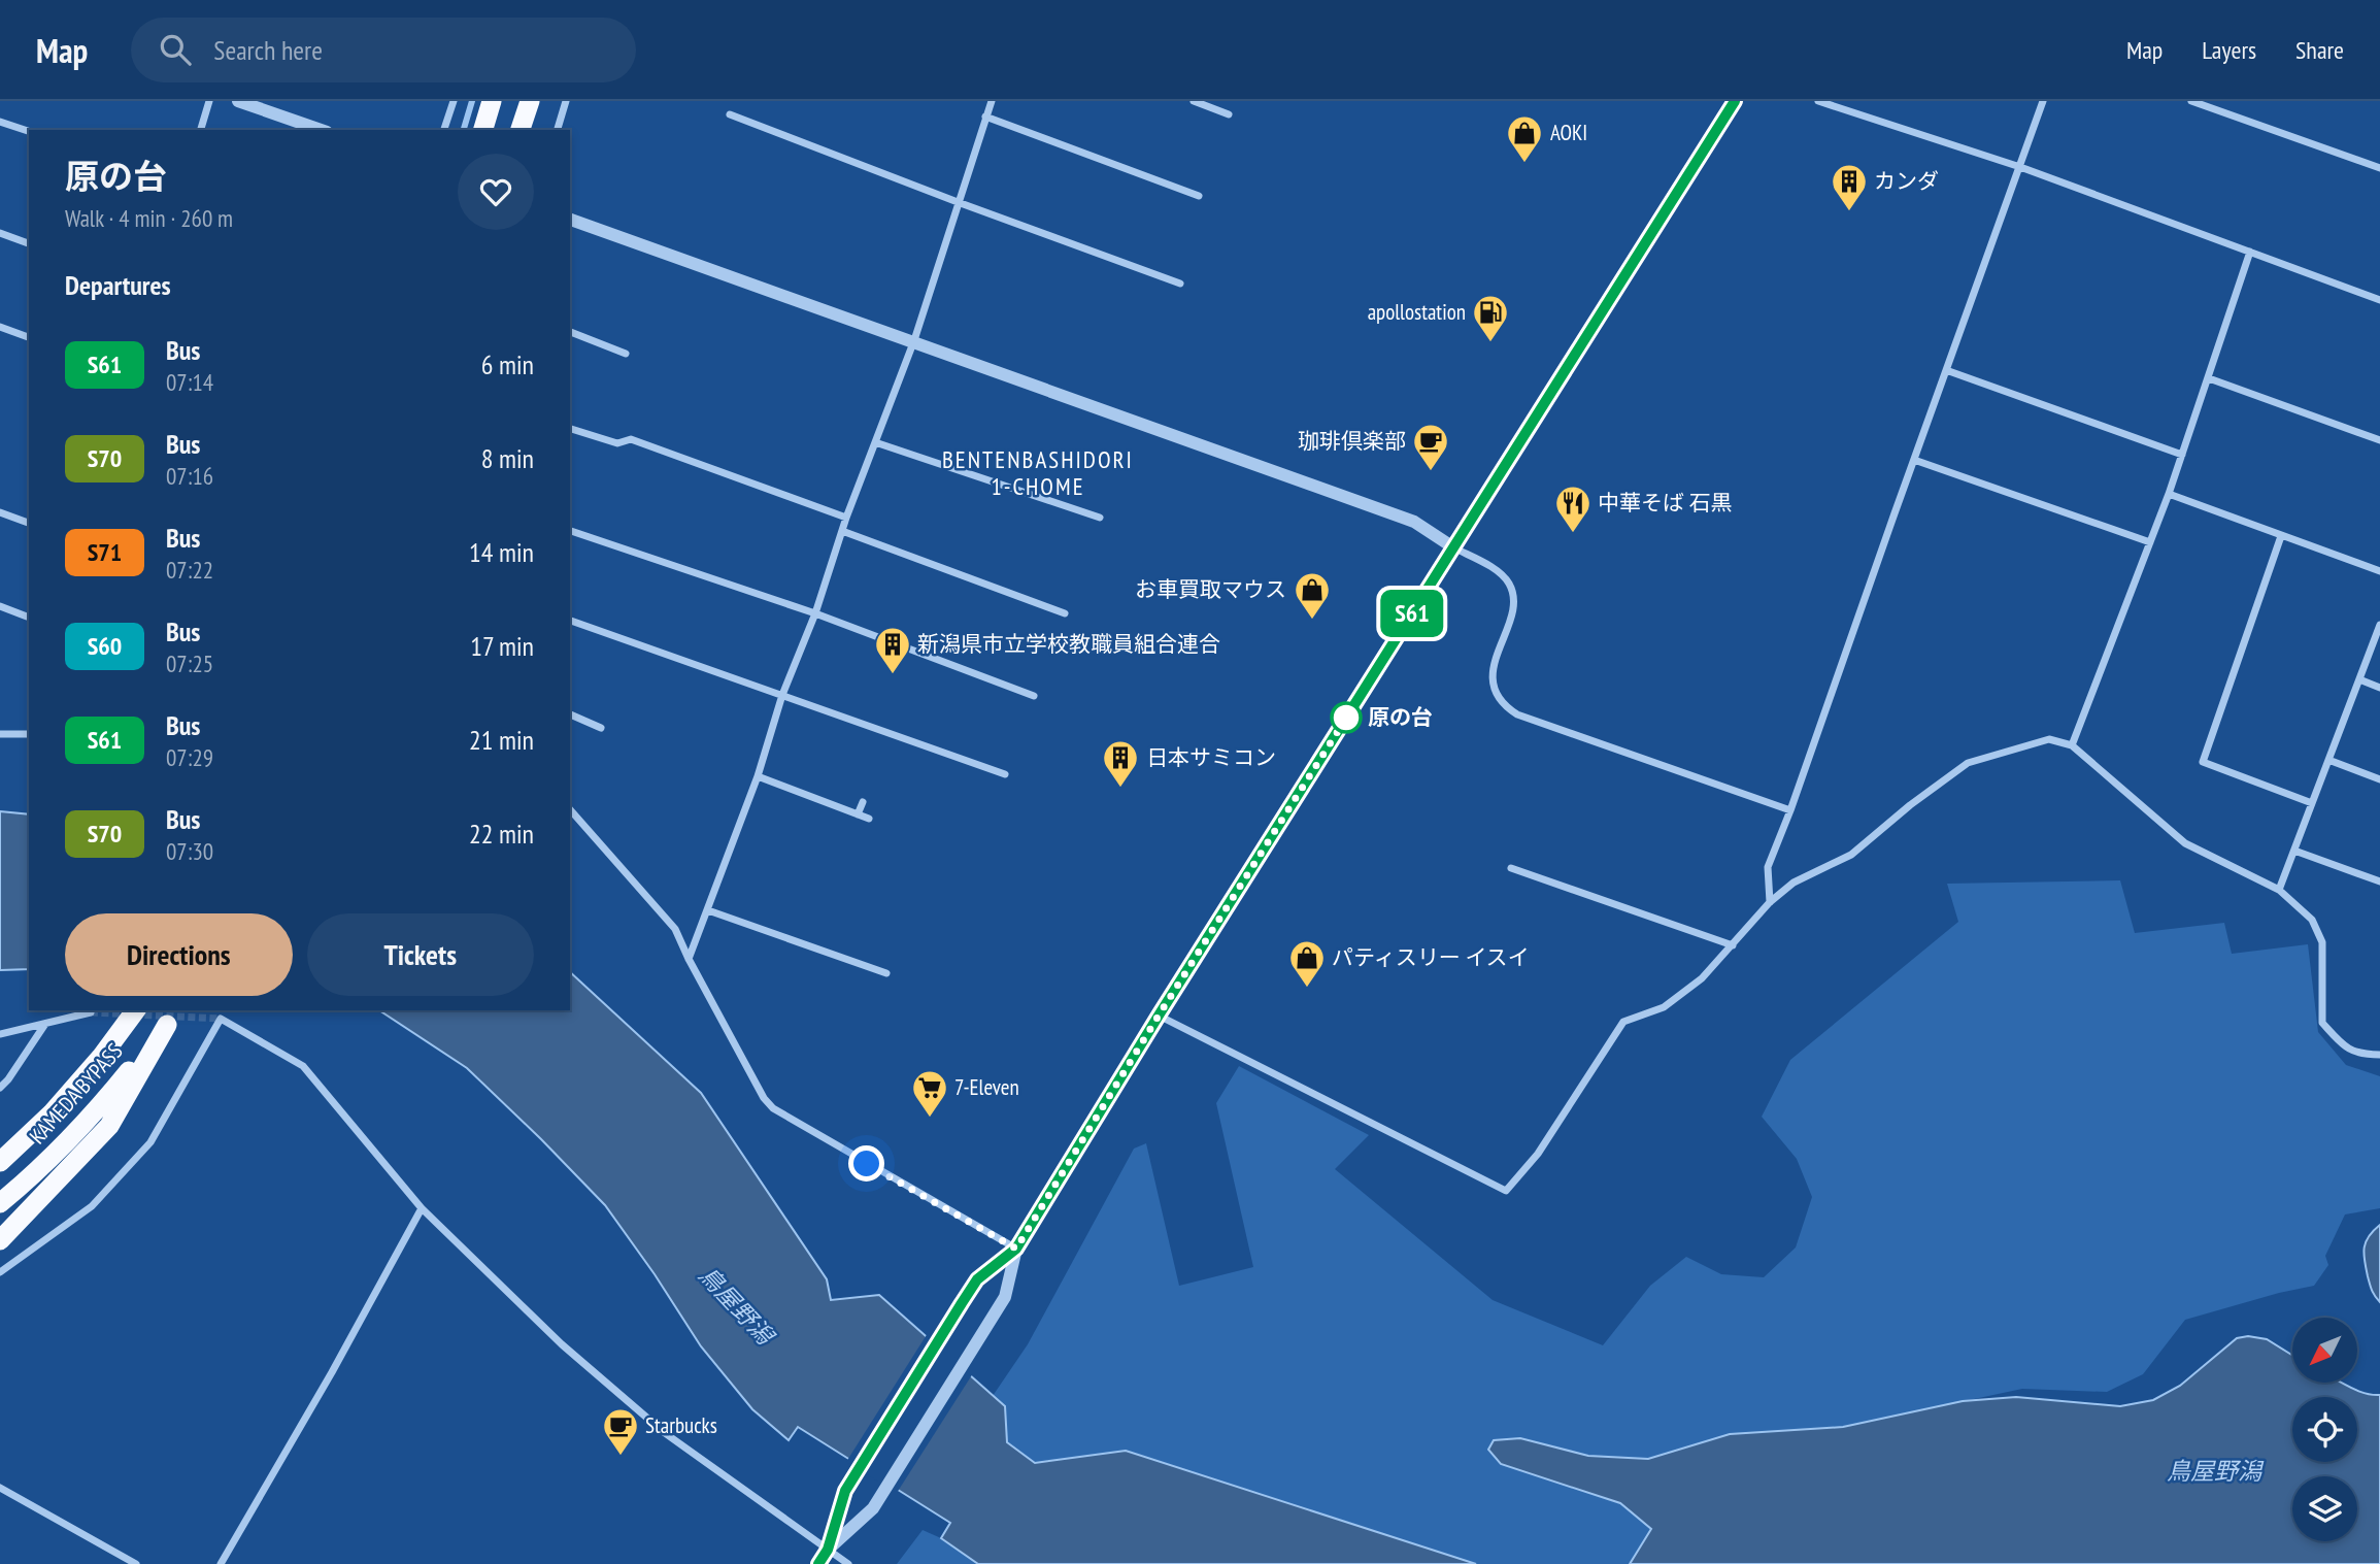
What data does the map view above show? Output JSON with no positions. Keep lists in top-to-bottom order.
{
  "streets": {
    "highway": ["KAMEDA BYPASS"]
  },
  "districts": ["BENTENBASHIDORI 1-CHOME"],
  "water": ["鳥屋野潟"],
  "places": {
    "shop": ["AOKI", "お車買取マウス", "パティスリー イスイ"],
    "building": ["カンダ", "新潟県市立学校教職員組合連合", "日本サミコン"],
    "fuel station": ["apollostation"],
    "cafe": ["珈琲倶楽部", "Starbucks"],
    "restaurant": ["中華そば 石黒"],
    "other": ["原の台"],
    "supermarket": ["7-Eleven"]
  },
  "lines": ["bus line S61"],
  "north": "bottom left",
  "page": {
    "header": "Map",
    "search": "Search here",
    "nav": ["Map", "Layers", "Share"],
    "on_map": "S61",
    "heading": [
      ["原の台", "Walk · 4 min · 260 m"],
      "Departures"
    ],
    "list": [
      {
        "mark": "S61",
        "name": "Bus",
        "note": "07:14",
        "value": "6 min"
      },
      {
        "mark": "S70",
        "name": "Bus",
        "note": "07:16",
        "value": "8 min"
      },
      {
        "mark": "S71",
        "name": "Bus",
        "note": "07:22",
        "value": "14 min"
      },
      {
        "mark": "S60",
        "name": "Bus",
        "note": "07:25",
        "value": "17 min"
      },
      {
        "mark": "S61",
        "name": "Bus",
        "note": "07:29",
        "value": "21 min"
      },
      {
        "mark": "S70",
        "name": "Bus",
        "note": "07:30",
        "value": "22 min"
      }
    ],
    "buttons": ["Directions", "Tickets"]
  }
}
